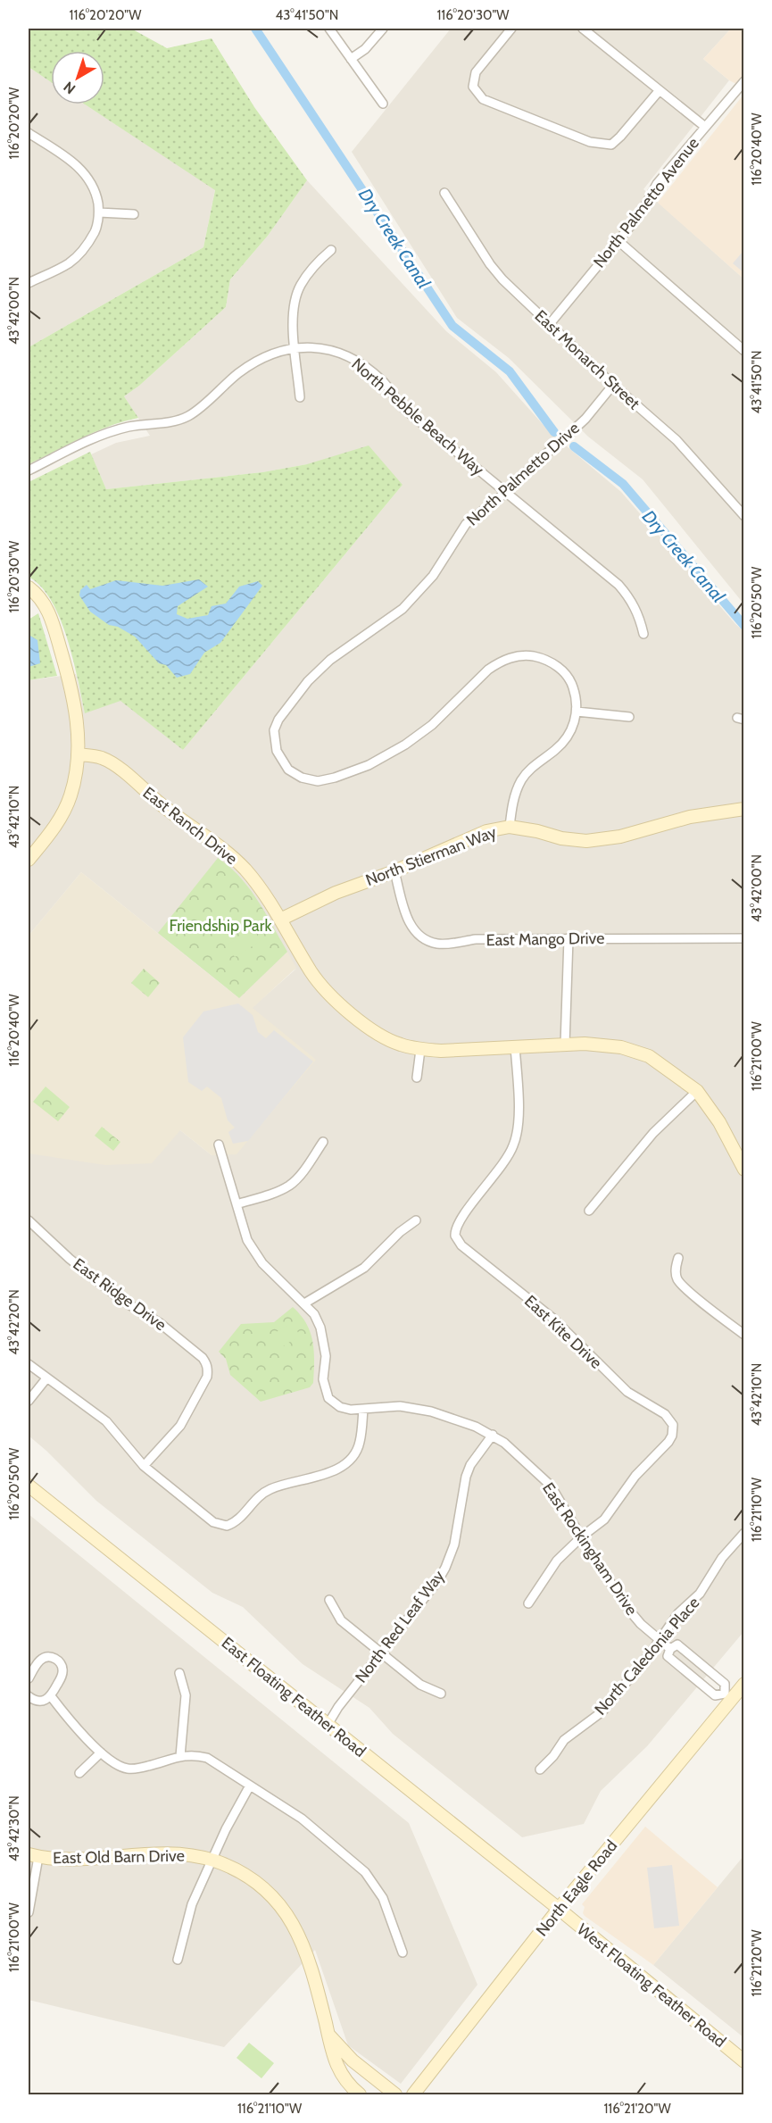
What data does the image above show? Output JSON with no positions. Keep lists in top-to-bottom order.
{
  "streets": {
    "street": [
      "North Palmetto Avenue",
      "East Monarch Street",
      "North Pebble Beach Way",
      "North Palmetto Drive",
      "East Ranch Drive",
      "North Stierman Way",
      "East Mango Drive",
      "East Ridge Drive",
      "East Kite Drive",
      "East Rockingham Drive",
      "North Red Leaf Way",
      "North Caledonia Place",
      "East Floating Feather Road",
      "East Old Barn Drive",
      "North Eagle Road",
      "West Floating Feather Road"
    ]
  },
  "crossings": [
    ["North Palmetto Avenue", "East Monarch Street"],
    ["East Monarch Street", "North Palmetto Drive"],
    ["North Pebble Beach Way", "North Palmetto Drive"],
    ["North Palmetto Drive", "North Stierman Way"],
    ["East Ranch Drive", "North Stierman Way"],
    ["East Ranch Drive", "East Kite Drive"],
    ["North Stierman Way", "East Mango Drive"],
    ["East Kite Drive", "East Rockingham Drive"],
    ["East Rockingham Drive", "North Red Leaf Way"],
    ["East Rockingham Drive", "North Caledonia Place"],
    ["East Rockingham Drive", "North Eagle Road"],
    ["North Red Leaf Way", "East Floating Feather Road"],
    ["East Floating Feather Road", "North Eagle Road"],
    ["East Floating Feather Road", "West Floating Feather Road"],
    ["North Eagle Road", "West Floating Feather Road"]
  ],
  "water": ["Dry Creek Canal"],
  "parks": ["Friendship Park"],
  "north": "bottom left",
  "coordinates": [
    "116°20'20\"W",
    "43°41'50\"N",
    "116°20'30\"W",
    "116°20'40\"W",
    "43°42'00\"N",
    "116°20'50\"W",
    "43°42'10\"N",
    "116°21'00\"W",
    "43°42'20\"N",
    "116°21'10\"W",
    "43°42'30\"N",
    "116°21'20\"W"
  ]
}
